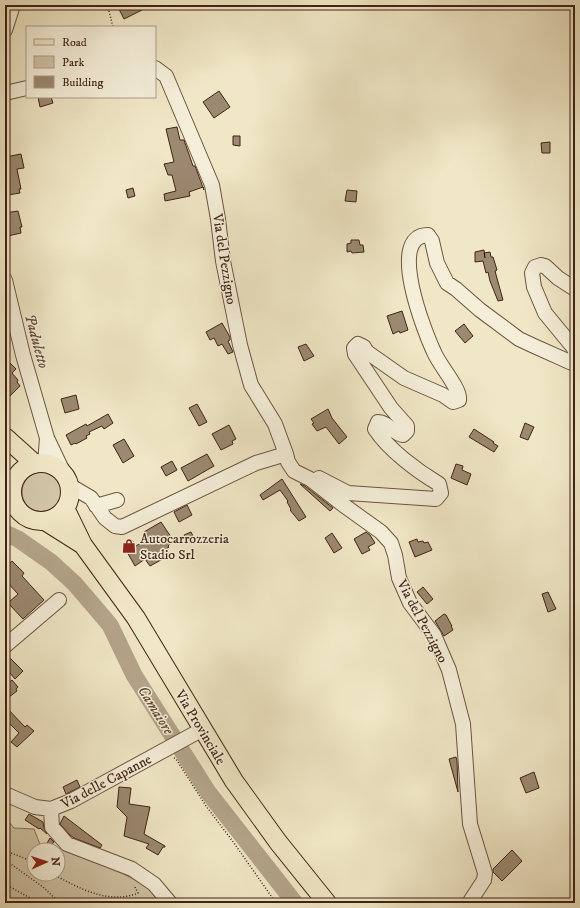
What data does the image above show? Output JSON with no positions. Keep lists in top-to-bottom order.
{
  "streets": {
    "main road": ["Via Provinciale"],
    "street": ["Via del Pezzigno", "Via delle Capanne"]
  },
  "crossings": [
    ["Via Provinciale", "Via delle Capanne"]
  ],
  "water": ["Paduletto", "Camaiore"],
  "places": {
    "shop": ["Autocarrozzeria Stadio Srl"]
  },
  "legend": ["Road", "Park", "Building"],
  "north": "right"
}
